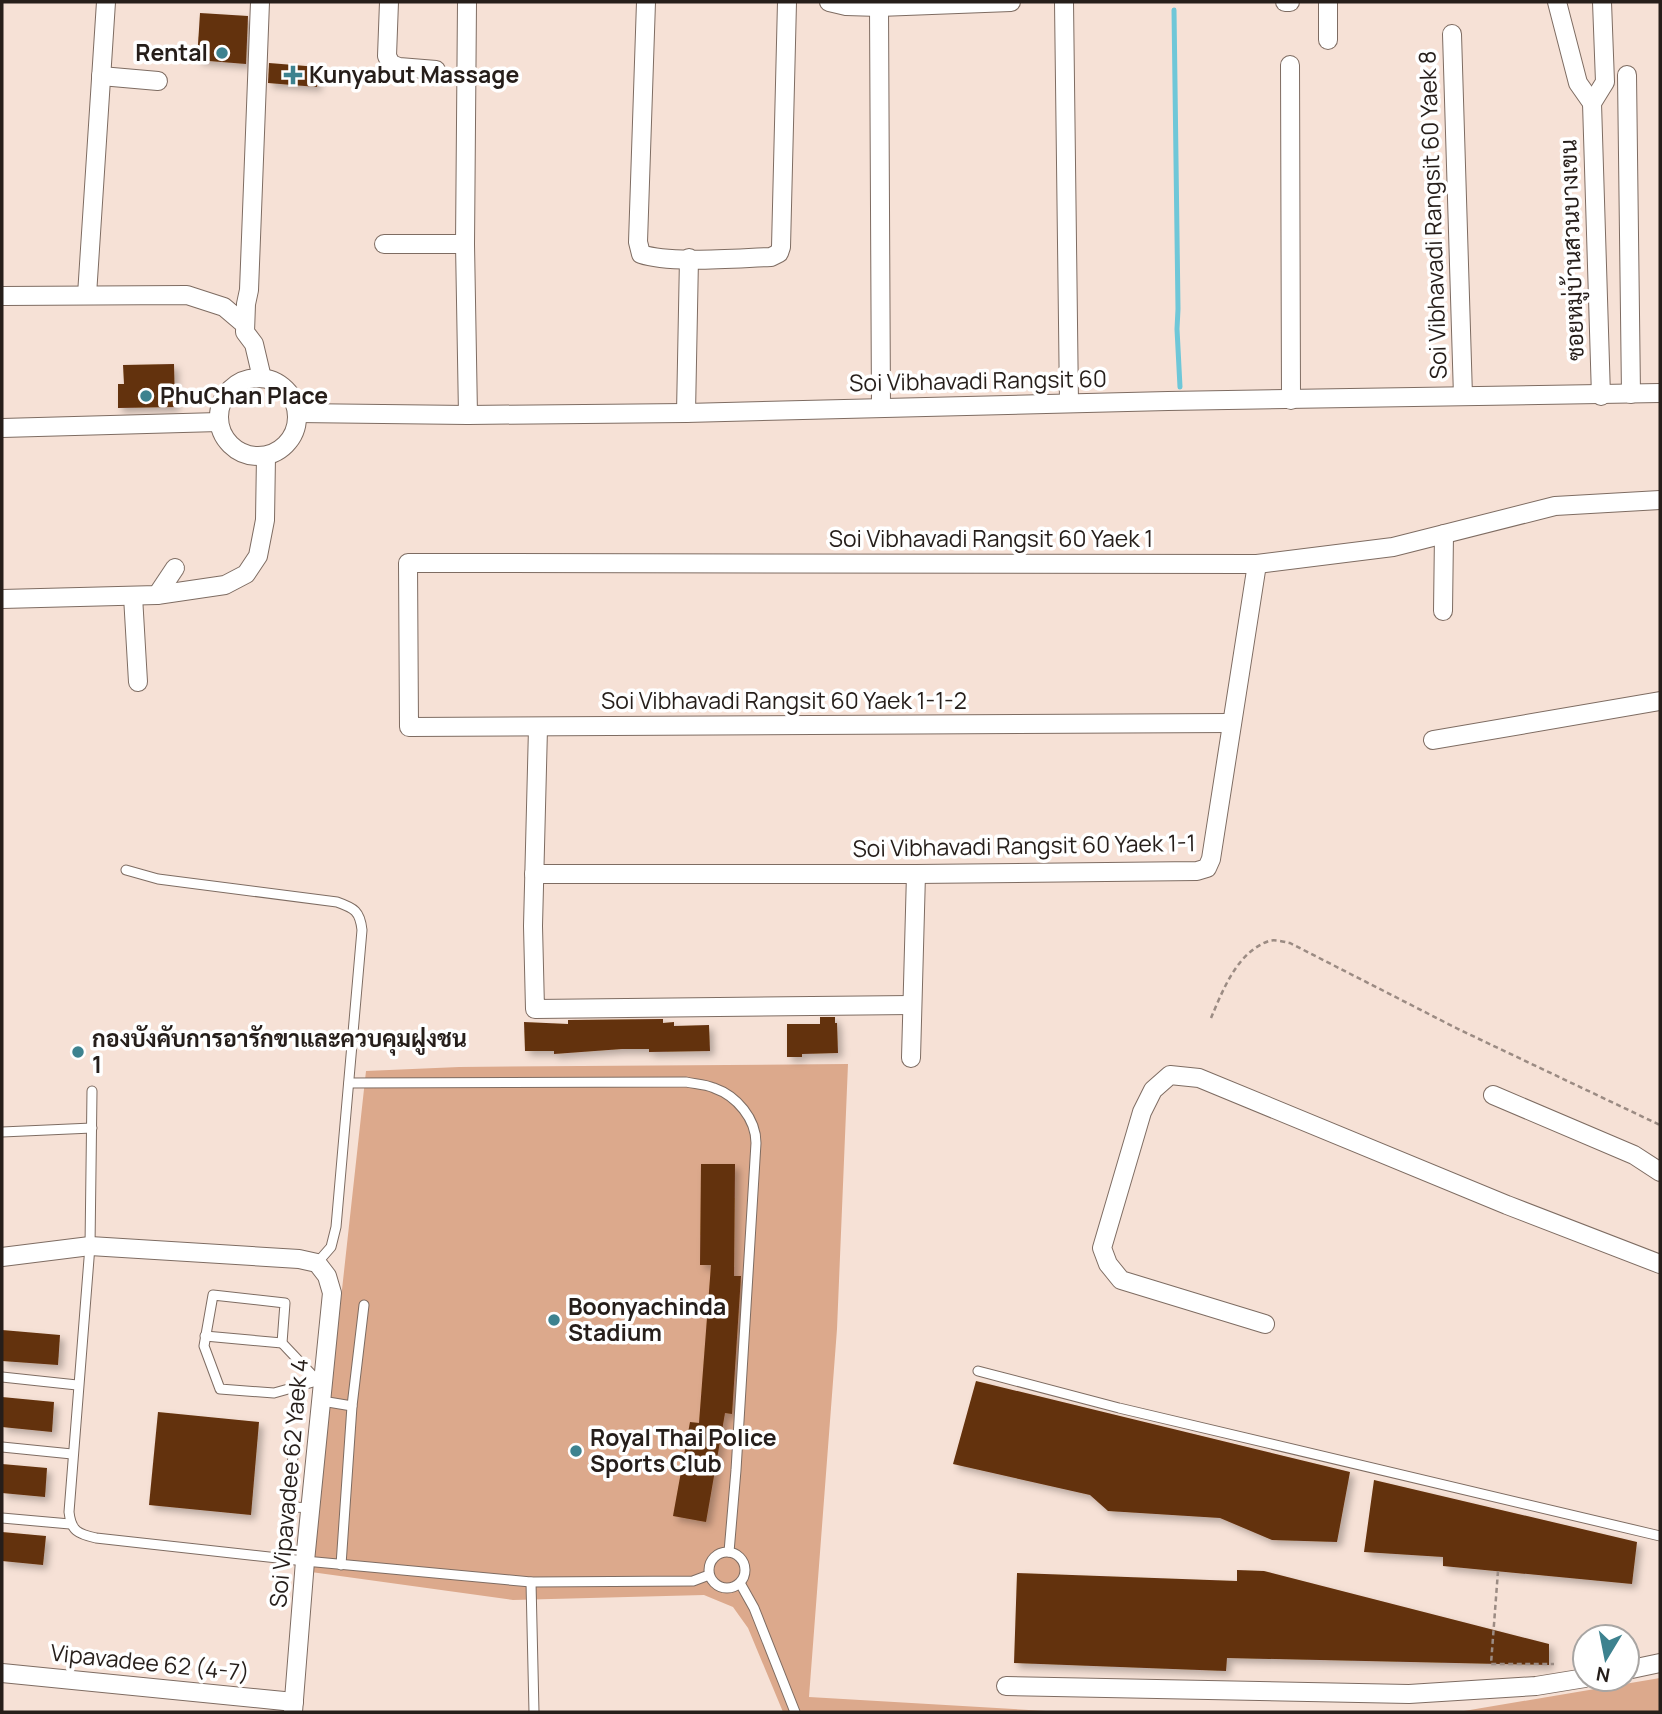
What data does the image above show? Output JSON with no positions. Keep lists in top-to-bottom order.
{
  "streets": {
    "street": [
      "Soi Vibhavadi Rangsit 60 Yaek 8",
      "ซอยหมู่บ้านสวนบางเขน",
      "Soi Vibhavadi Rangsit 60",
      "Soi Vibhavadi Rangsit 60 Yaek 1",
      "Soi Vibhavadi Rangsit 60 Yaek 1-1-2",
      "Soi Vibhavadi Rangsit 60 Yaek 1-1",
      "Soi Vipavadee 62 Yaek 4",
      "Vipavadee 62 (4-7)"
    ]
  },
  "crossings": [
    ["Soi Vibhavadi Rangsit 60 Yaek 8", "Soi Vibhavadi Rangsit 60"],
    ["ซอยหมู่บ้านสวนบางเขน", "Soi Vibhavadi Rangsit 60"],
    ["Soi Vibhavadi Rangsit 60 Yaek 1", "Soi Vibhavadi Rangsit 60 Yaek 1-1-2"],
    ["Soi Vibhavadi Rangsit 60 Yaek 1", "Soi Vibhavadi Rangsit 60 Yaek 1-1"],
    ["Soi Vibhavadi Rangsit 60 Yaek 1-1-2", "Soi Vibhavadi Rangsit 60 Yaek 1-1"],
    ["Soi Vipavadee 62 Yaek 4", "Vipavadee 62 (4-7)"]
  ],
  "places": {
    "other": [
      "Rental",
      "PhuChan Place",
      "กองบังคับการอารักขาและควบคุมฝูงชน 1",
      "Boonyachinda Stadium",
      "Royal Thai Police Sports Club"
    ],
    "health": ["Kunyabut Massage"]
  },
  "north": "bottom"
}
